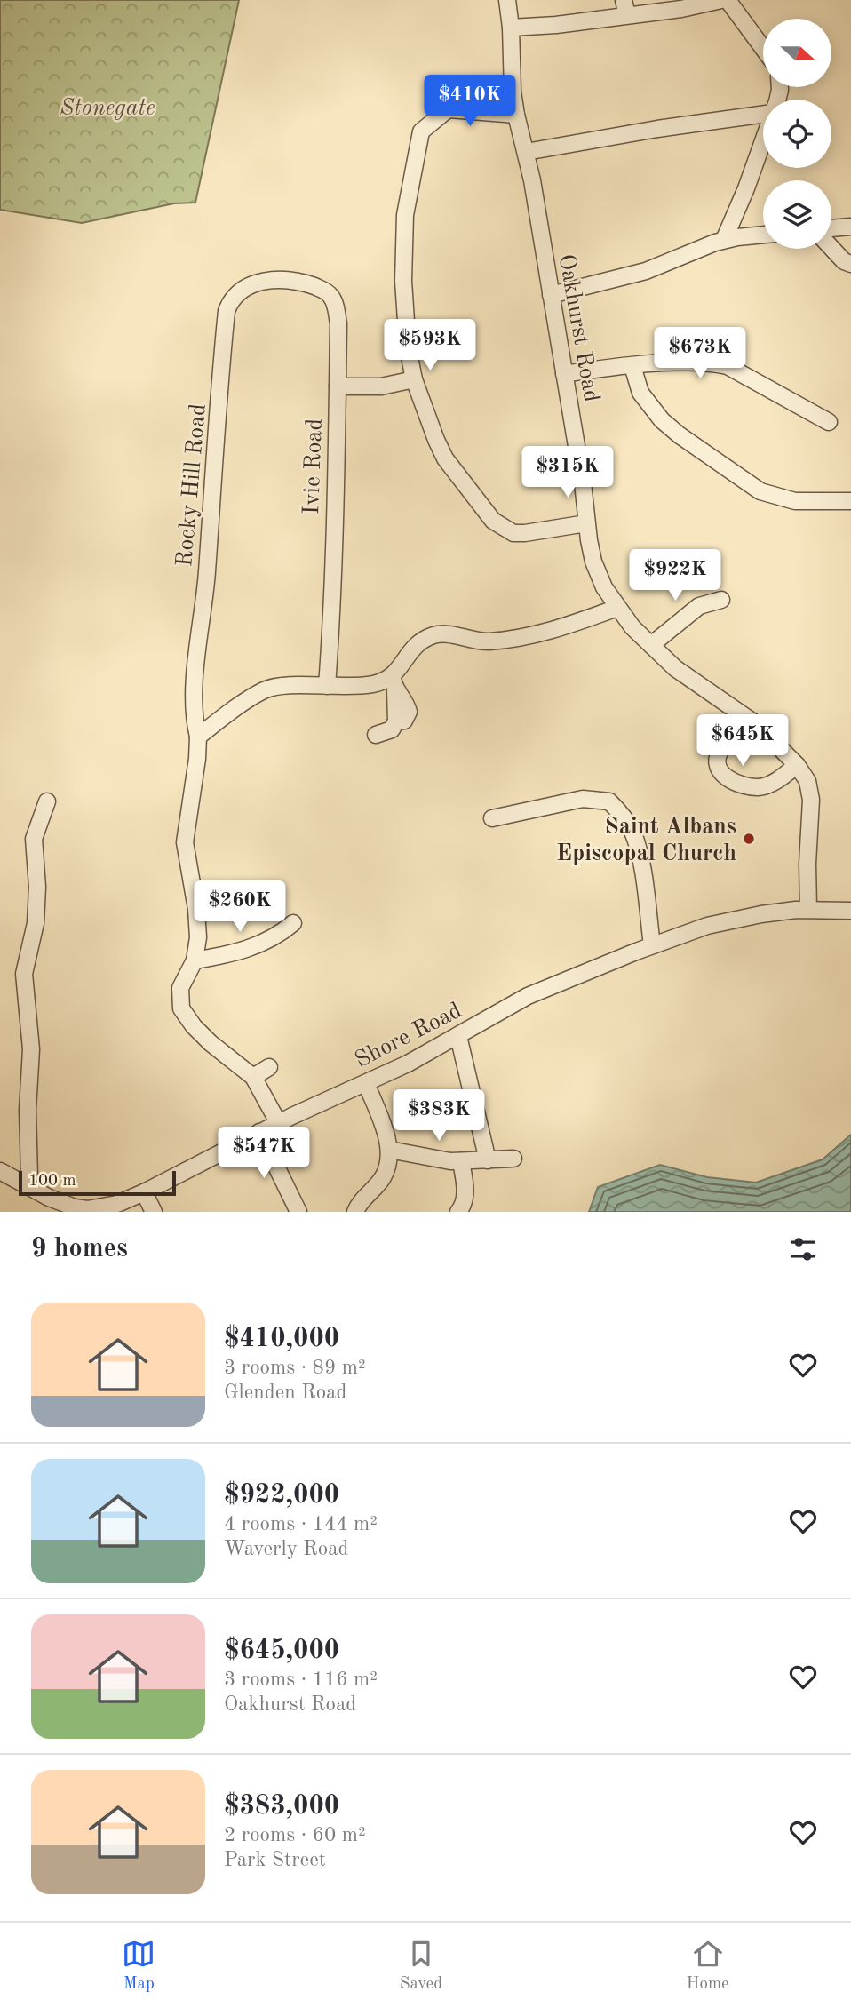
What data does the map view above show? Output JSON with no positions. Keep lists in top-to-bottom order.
{
  "streets": {
    "street": [
      "Oakhurst Road",
      "Ivie Road",
      "Rocky Hill Road",
      "Shore Road"
    ]
  },
  "crossings": [
    ["Oakhurst Road", "Shore Road"],
    ["Ivie Road", "Rocky Hill Road"]
  ],
  "parks": ["Stonegate"],
  "places": ["Saint Albans Episcopal Church"],
  "scale_bar": "100 m",
  "north": "right",
  "page": {
    "price": [
      "$410K",
      "$593K",
      "$673K",
      "$315K",
      "$922K",
      "$645K",
      "$260K",
      "$383K",
      "$547K"
    ],
    "scale": "100 m",
    "heading": "9 homes",
    "list": [
      {
        "name": "$410,000",
        "note": "3 rooms · 89 m² · Glenden Road"
      },
      {
        "name": "$922,000",
        "note": "4 rooms · 144 m² · Waverly Road"
      },
      {
        "name": "$645,000",
        "note": "3 rooms · 116 m² · Oakhurst Road"
      },
      {
        "name": "$383,000",
        "note": "2 rooms · 60 m² · Park Street"
      }
    ],
    "tabs": ["Map", "Saved", "Home"]
  }
}
